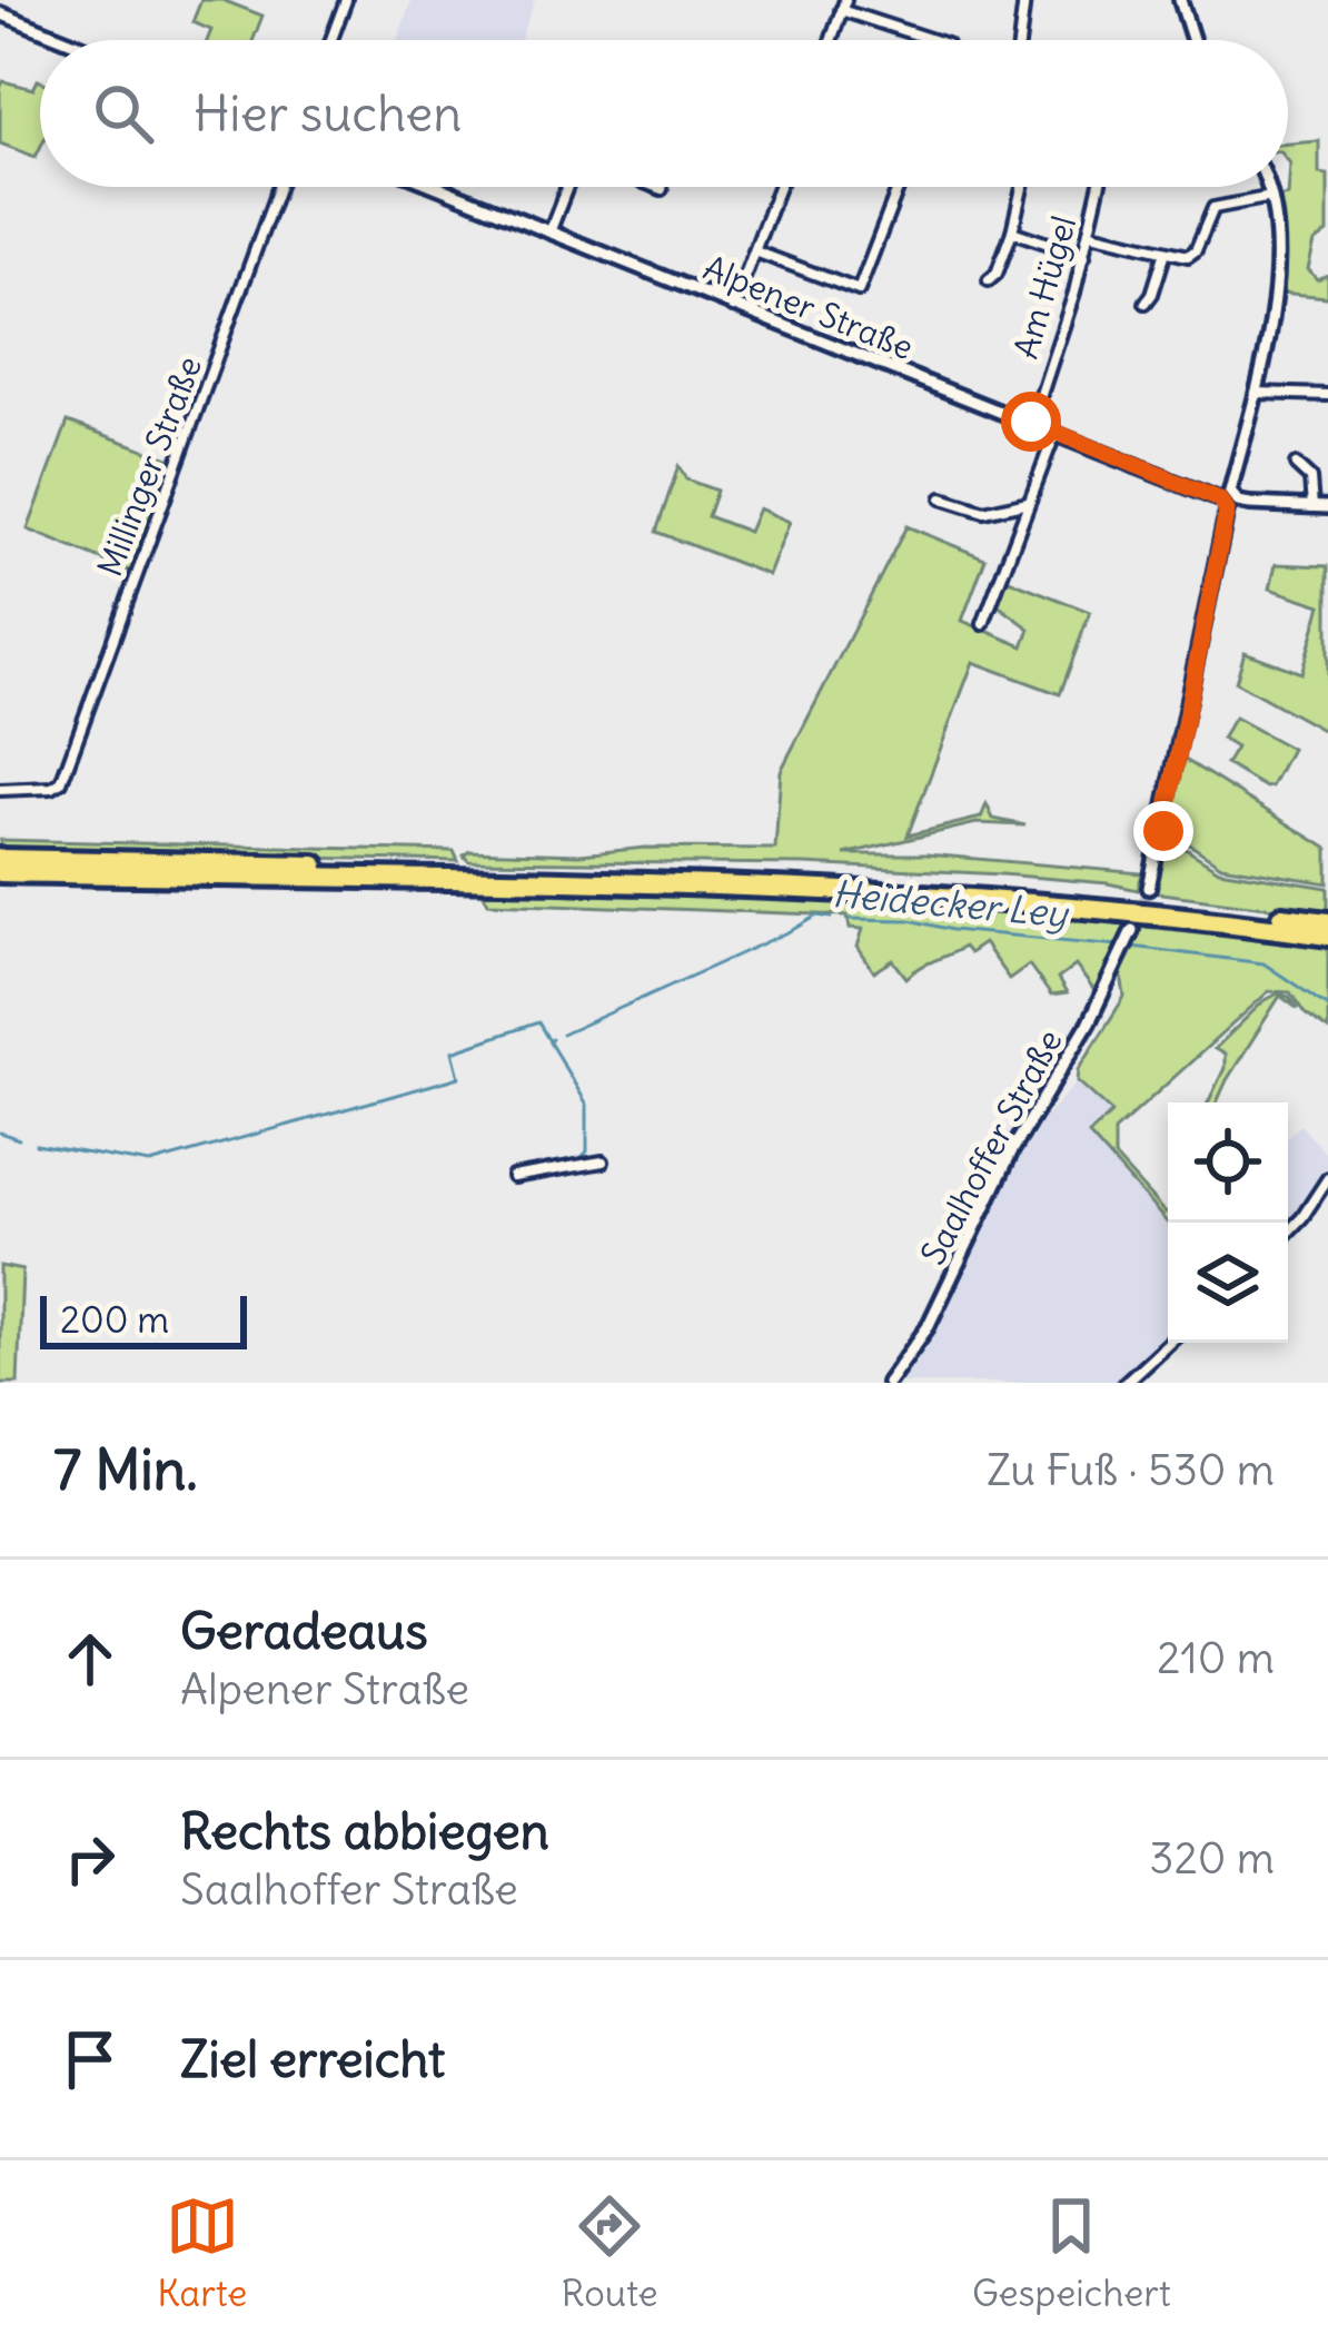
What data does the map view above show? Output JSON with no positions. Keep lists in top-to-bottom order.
{
  "streets": {
    "street": [
      "Am Hügel",
      "Alpener Straße",
      "Millinger Straße",
      "Saalhoffer Straße"
    ]
  },
  "crossings": [
    ["Am Hügel", "Alpener Straße"]
  ],
  "water": ["Heidecker Ley"],
  "scale_bar": "200 m",
  "page": {
    "search": "Hier suchen",
    "scale": "200 m",
    "heading": ["7 Min.", "Zu Fuß · 530 m"],
    "list": [
      ["Geradeaus", "Alpener Straße", "210 m"],
      ["Rechts abbiegen", "Saalhoffer Straße", "320 m"],
      "Ziel erreicht"
    ],
    "nav": ["Karte", "Route", "Gespeichert"]
  }
}
